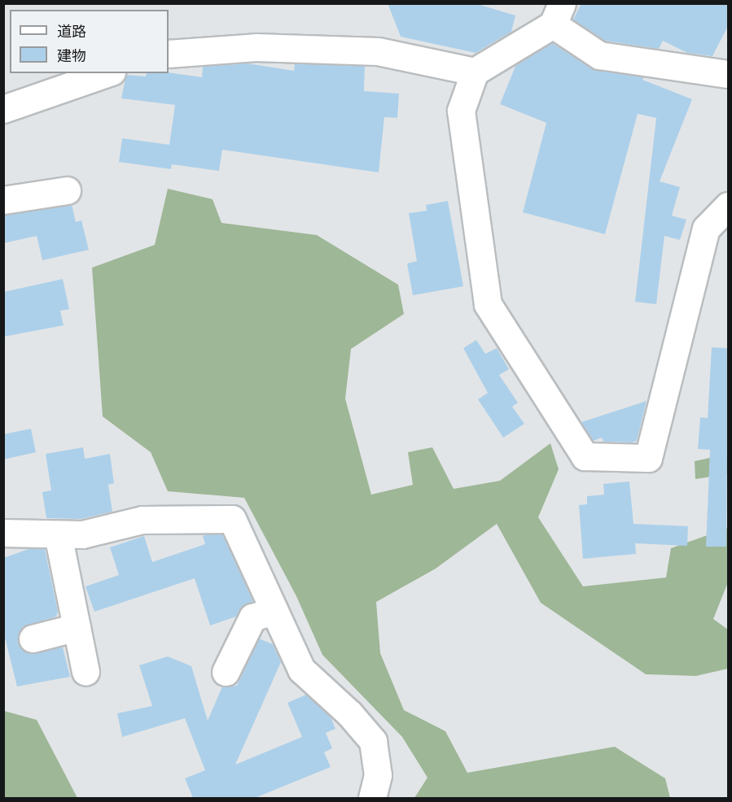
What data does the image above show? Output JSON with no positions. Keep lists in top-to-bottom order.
{
  "legend": ["道路", "建物"]
}
